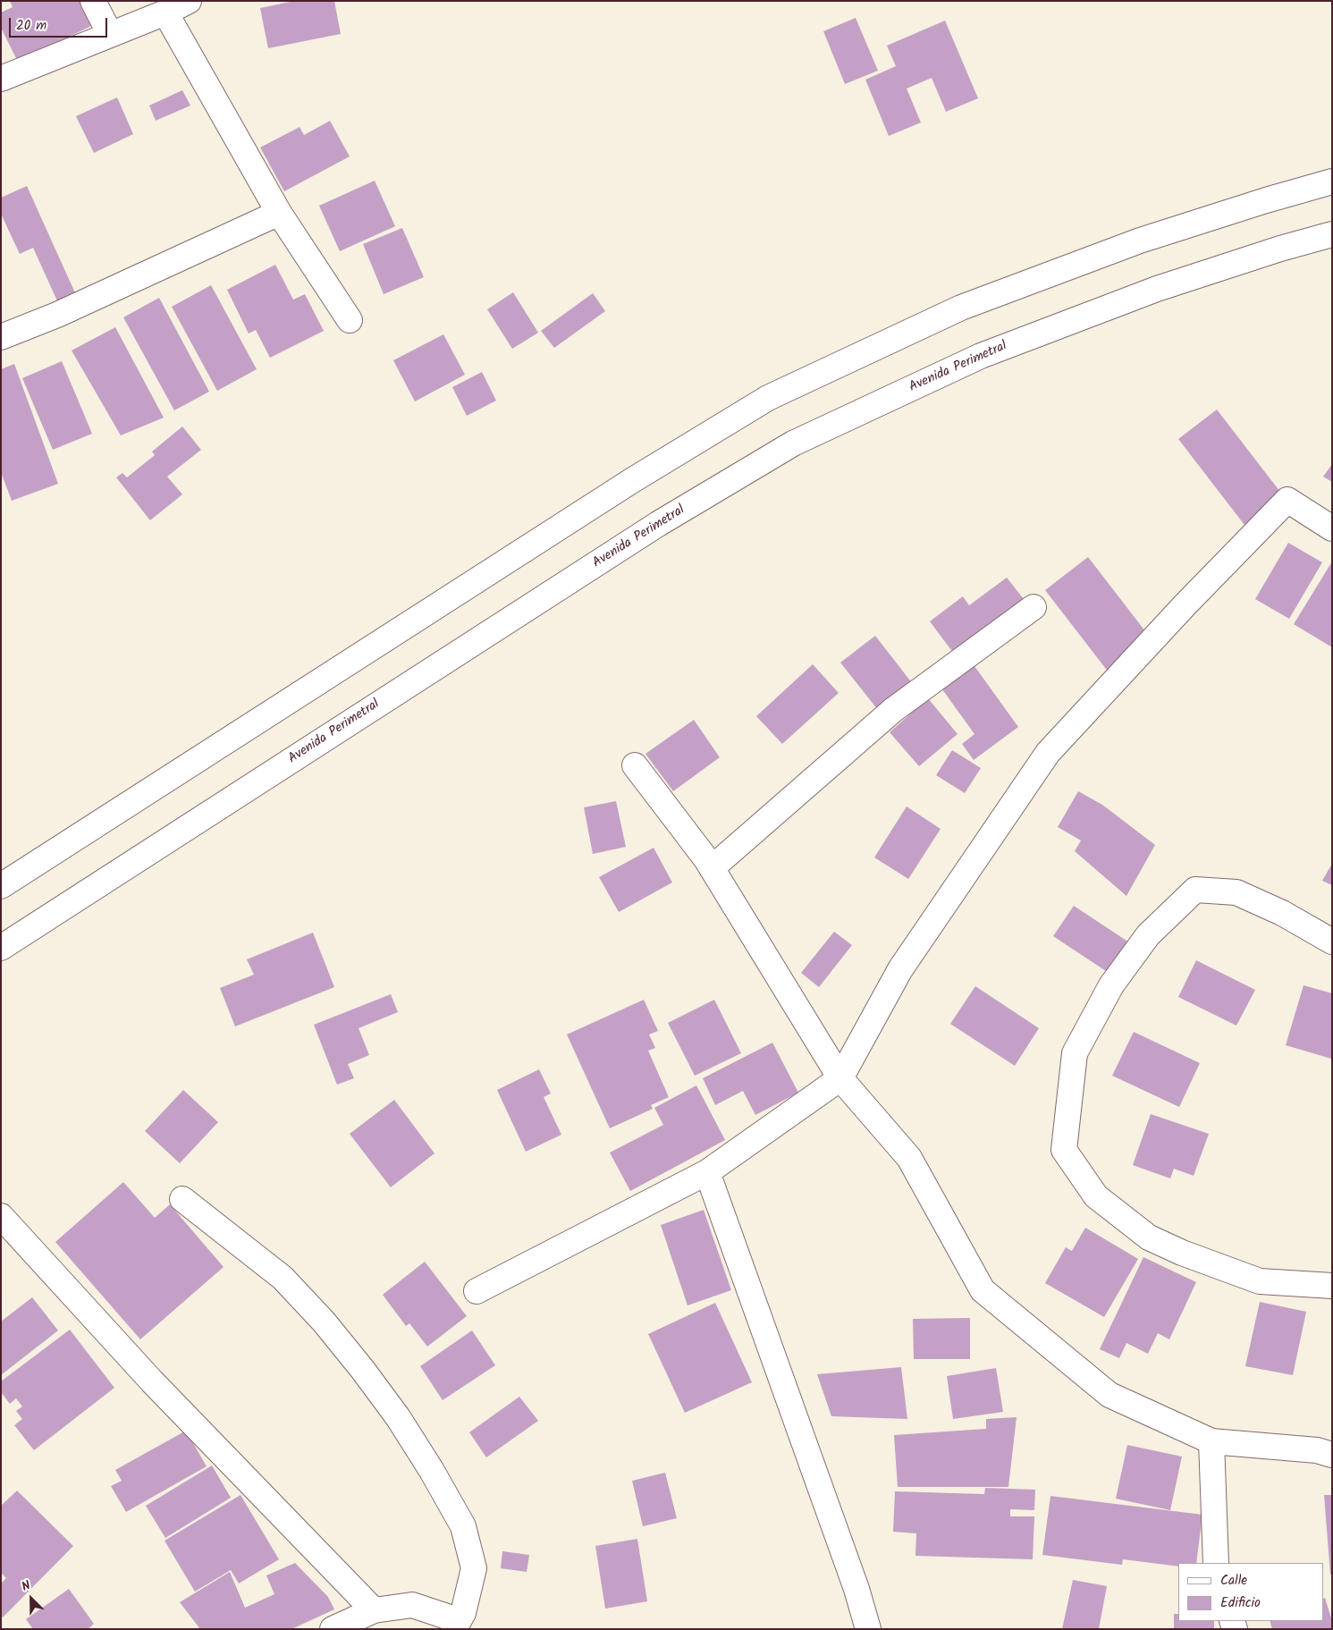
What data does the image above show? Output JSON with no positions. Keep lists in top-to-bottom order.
{
  "streets": {
    "street": ["Avenida Perimetral"]
  },
  "legend": ["Calle", "Edificio"],
  "scale_bar": "20 m",
  "north": "top left"
}
